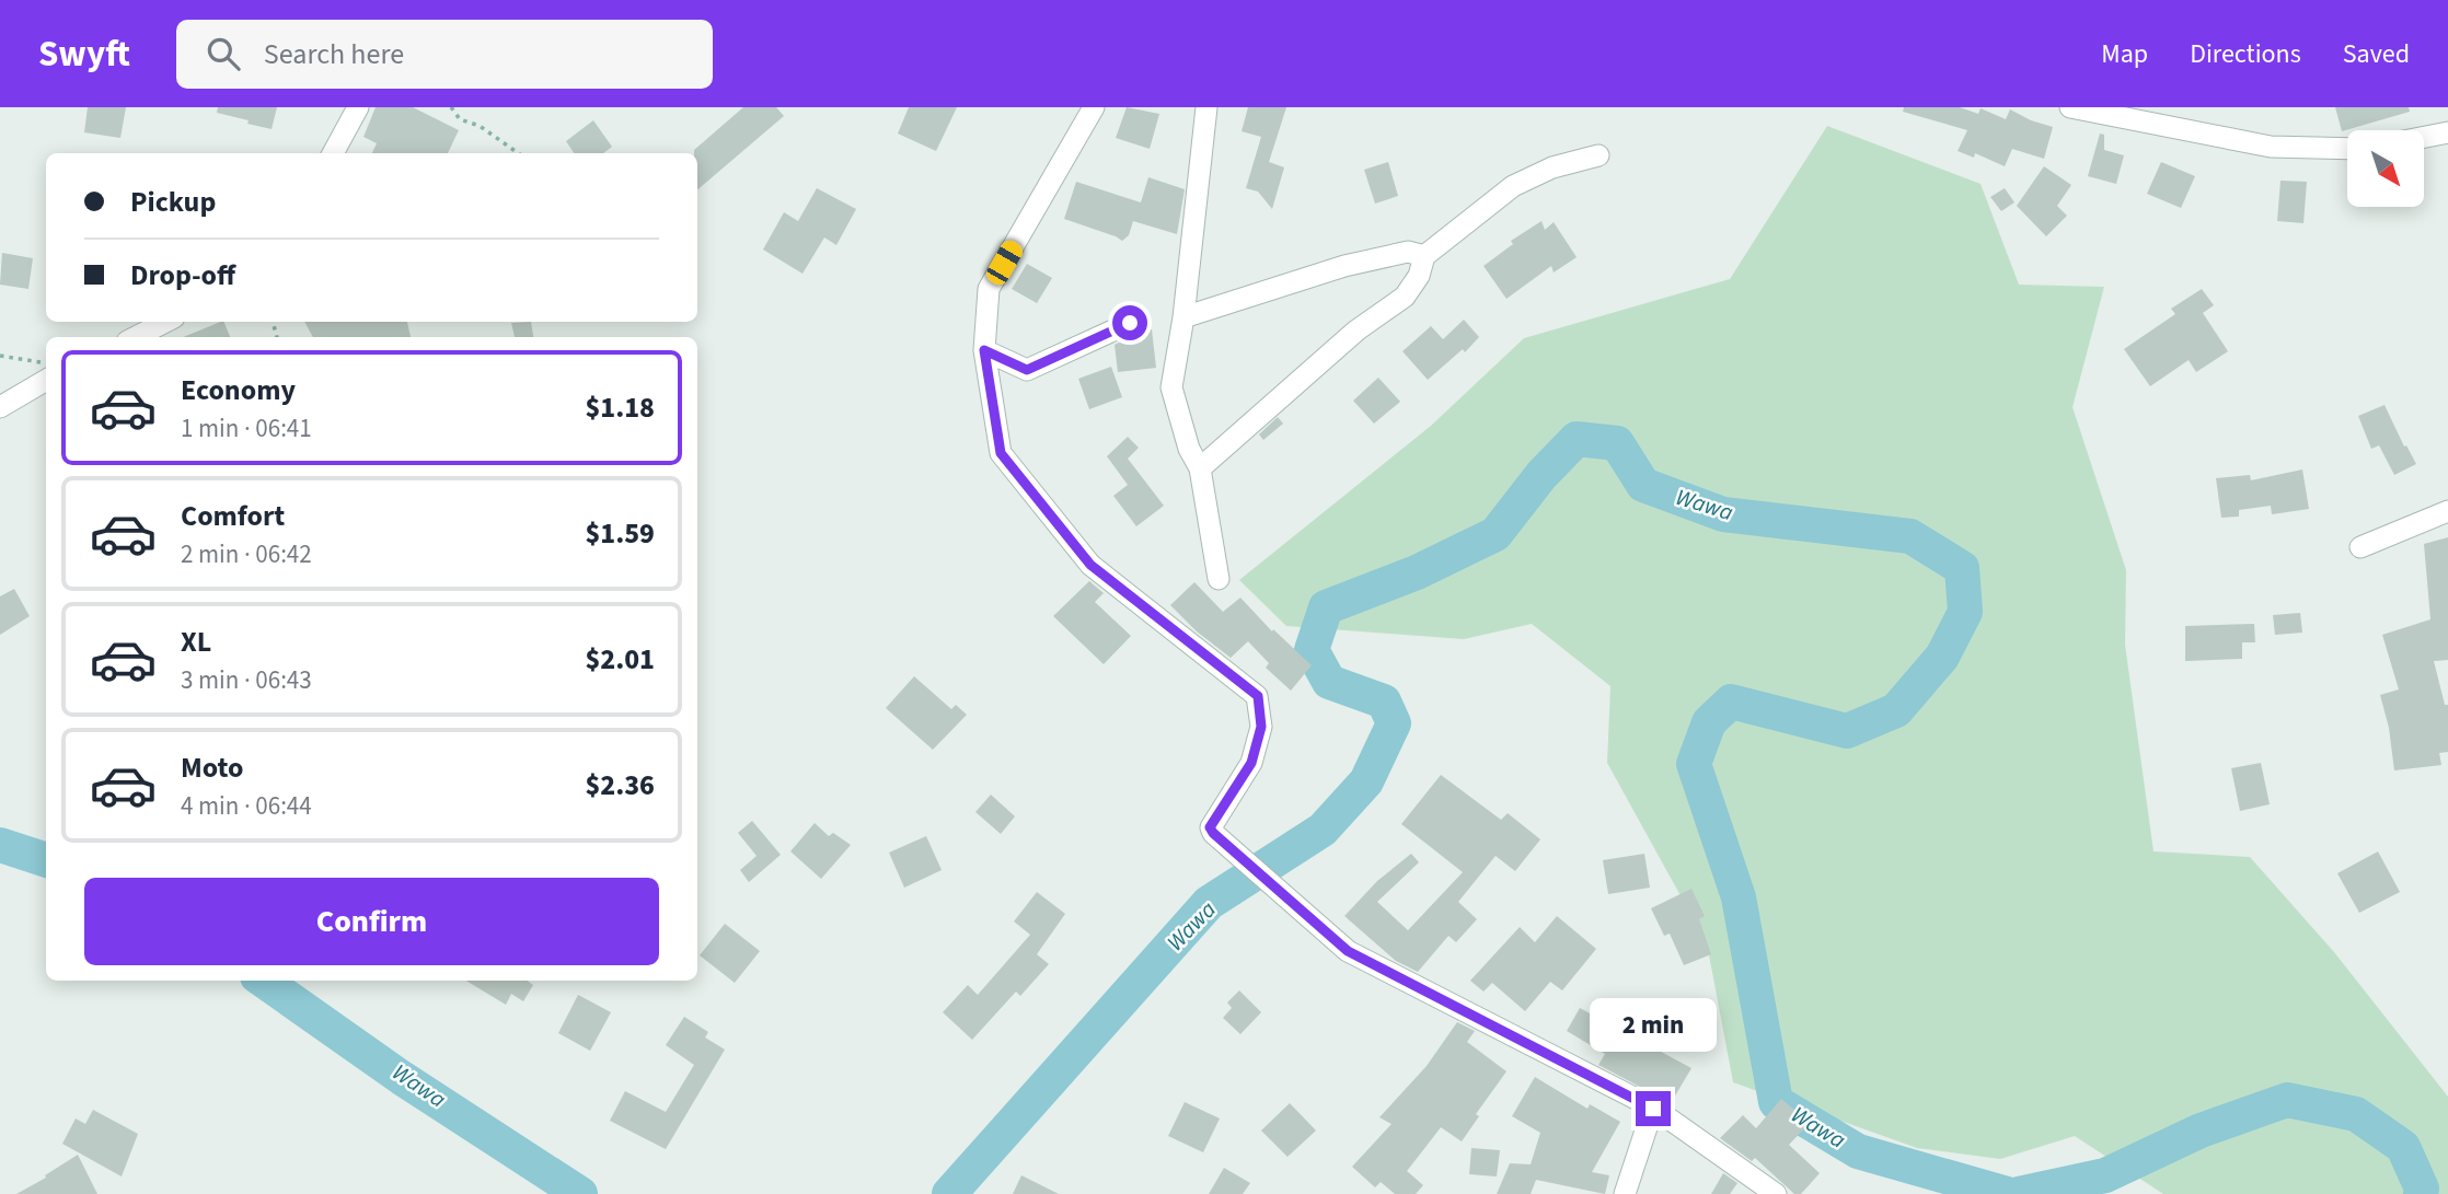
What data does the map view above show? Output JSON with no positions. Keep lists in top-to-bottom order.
{
  "water": ["Wawa"],
  "north": "bottom right",
  "page": {
    "header": "Swyft",
    "search": "Search here",
    "nav": ["Map", "Directions", "Saved"],
    "banner": ["Pickup", "Drop-off"],
    "list": [
      {
        "name": "Economy",
        "note": "1 min · 06:41",
        "value": "$1.18"
      },
      {
        "name": "Comfort",
        "note": "2 min · 06:42",
        "value": "$1.59"
      },
      {
        "name": "XL",
        "note": "3 min · 06:43",
        "value": "$2.01"
      },
      {
        "name": "Moto",
        "note": "4 min · 06:44",
        "value": "$2.36"
      }
    ],
    "buttons": "Confirm",
    "bubble": "2 min"
  }
}
